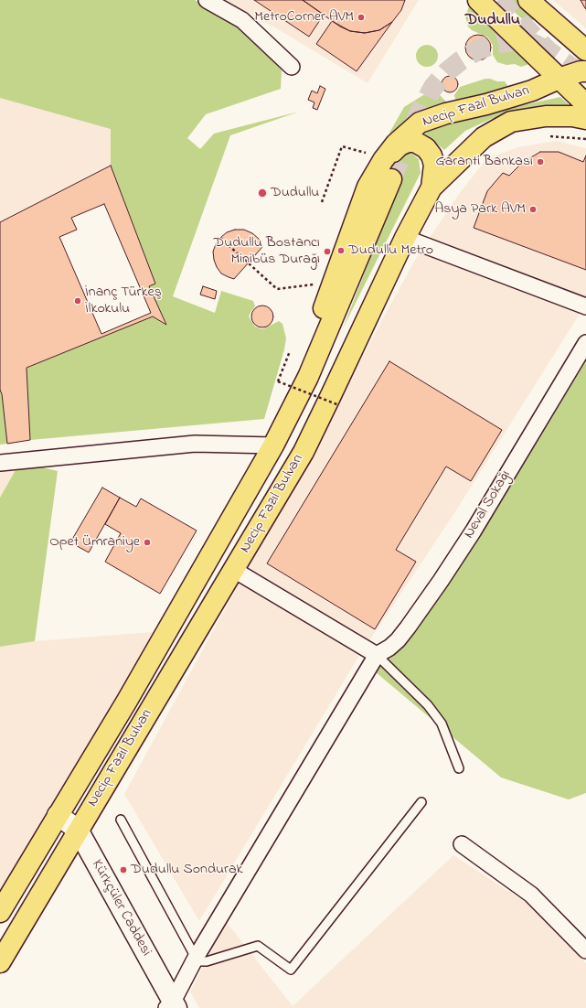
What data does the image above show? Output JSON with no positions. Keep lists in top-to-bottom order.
{
  "streets": {
    "main road": ["Necip Fazıl Bulvarı", "Kürkçüler Caddesi"],
    "street": ["Neval Sokağı"]
  },
  "crossings": [
    ["Necip Fazıl Bulvarı", "Kürkçüler Caddesi"]
  ],
  "districts": ["Dudullu"],
  "places": [
    "MetroCorner AVM",
    "Garanti Bankası",
    "Dudullu",
    "Asya Park AVM",
    "Dudullu Metro",
    "Dudullu Bostancı Minibüs Durağı",
    "İnanç Türkeş İlkokulu",
    "Opet Ümraniye",
    "Dudullu Sondurak"
  ]
}
